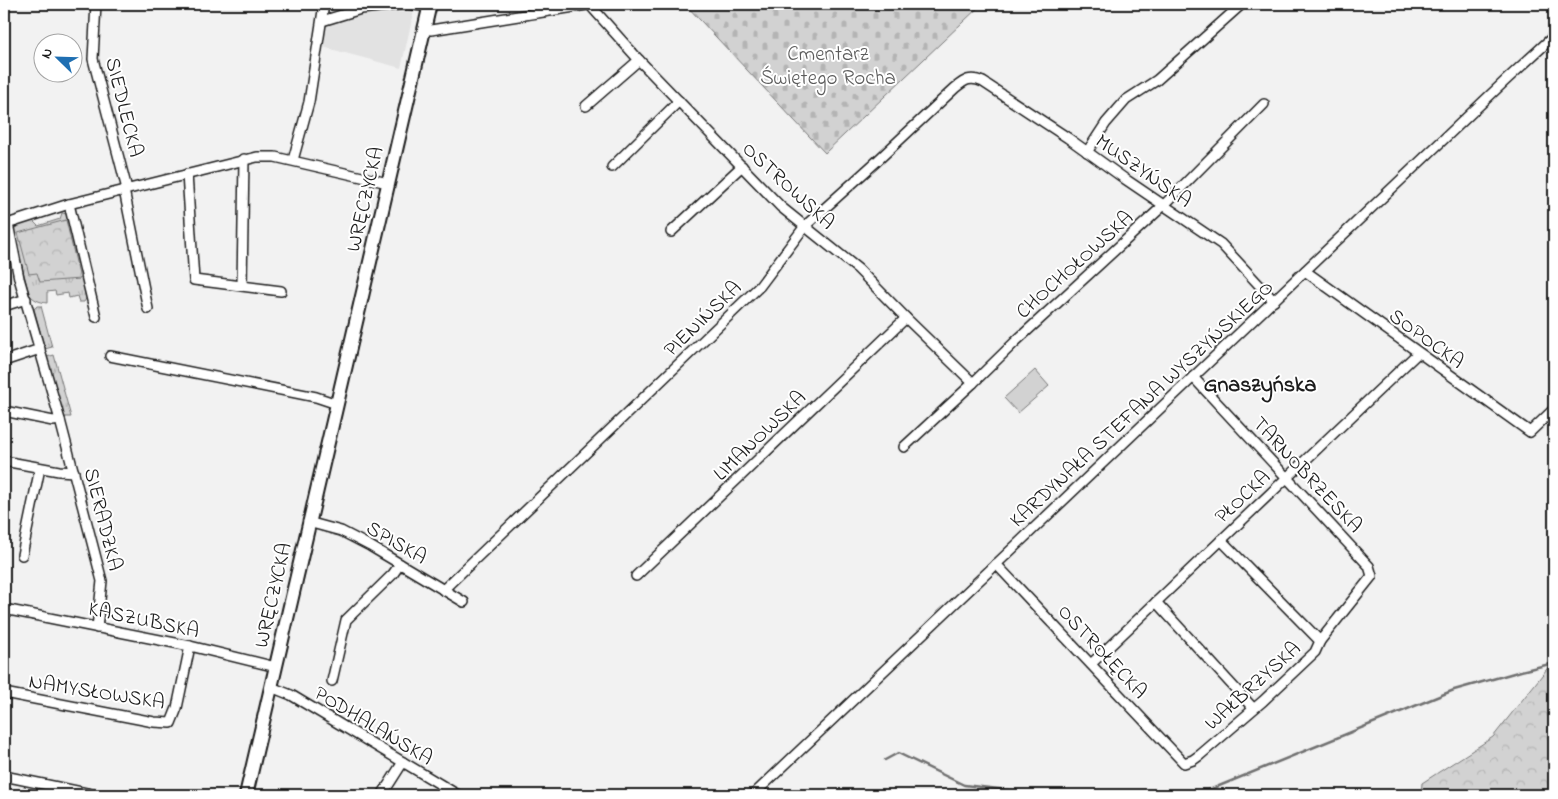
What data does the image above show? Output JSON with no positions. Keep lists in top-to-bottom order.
{
  "streets": {
    "main road": ["WRĘCZYCKA"],
    "street": [
      "SIEDLECKA",
      "MUSZYŃSKA",
      "OSTROWSKA",
      "CHOCHOŁOWSKA",
      "PIENIŃSKA",
      "SOPOCKA",
      "KARDYNAŁA STEFANA WYSZYŃSKIEGO",
      "LIMANOWSKA",
      "TARNOBRZESKA",
      "PŁOCKA",
      "SIERADZKA",
      "SPISKA",
      "KASZUBSKA",
      "OSTROŁĘCKA",
      "WAŁBRZYSKA",
      "NAMYSŁOWSKA",
      "PODHALAŃSKA"
    ]
  },
  "crossings": [
    ["MUSZYŃSKA", "CHOCHOŁOWSKA"],
    ["MUSZYŃSKA", "PIENIŃSKA"],
    ["MUSZYŃSKA", "KARDYNAŁA STEFANA WYSZYŃSKIEGO"],
    ["OSTROWSKA", "CHOCHOŁOWSKA"],
    ["OSTROWSKA", "PIENIŃSKA"],
    ["OSTROWSKA", "LIMANOWSKA"],
    ["WRĘCZYCKA", "SPISKA"],
    ["WRĘCZYCKA", "KASZUBSKA"],
    ["WRĘCZYCKA", "PODHALAŃSKA"],
    ["PIENIŃSKA", "SPISKA"],
    ["SOPOCKA", "KARDYNAŁA STEFANA WYSZYŃSKIEGO"],
    ["SOPOCKA", "PŁOCKA"],
    ["KARDYNAŁA STEFANA WYSZYŃSKIEGO", "TARNOBRZESKA"],
    ["KARDYNAŁA STEFANA WYSZYŃSKIEGO", "OSTROŁĘCKA"],
    ["TARNOBRZESKA", "PŁOCKA"],
    ["TARNOBRZESKA", "WAŁBRZYSKA"],
    ["PŁOCKA", "OSTROŁĘCKA"],
    ["SIERADZKA", "KASZUBSKA"],
    ["KASZUBSKA", "NAMYSŁOWSKA"],
    ["OSTROŁĘCKA", "WAŁBRZYSKA"]
  ],
  "districts": ["Gnaszyńska"],
  "parks": ["Cmentarz Świętego Rocha"],
  "north": "top left"
}
